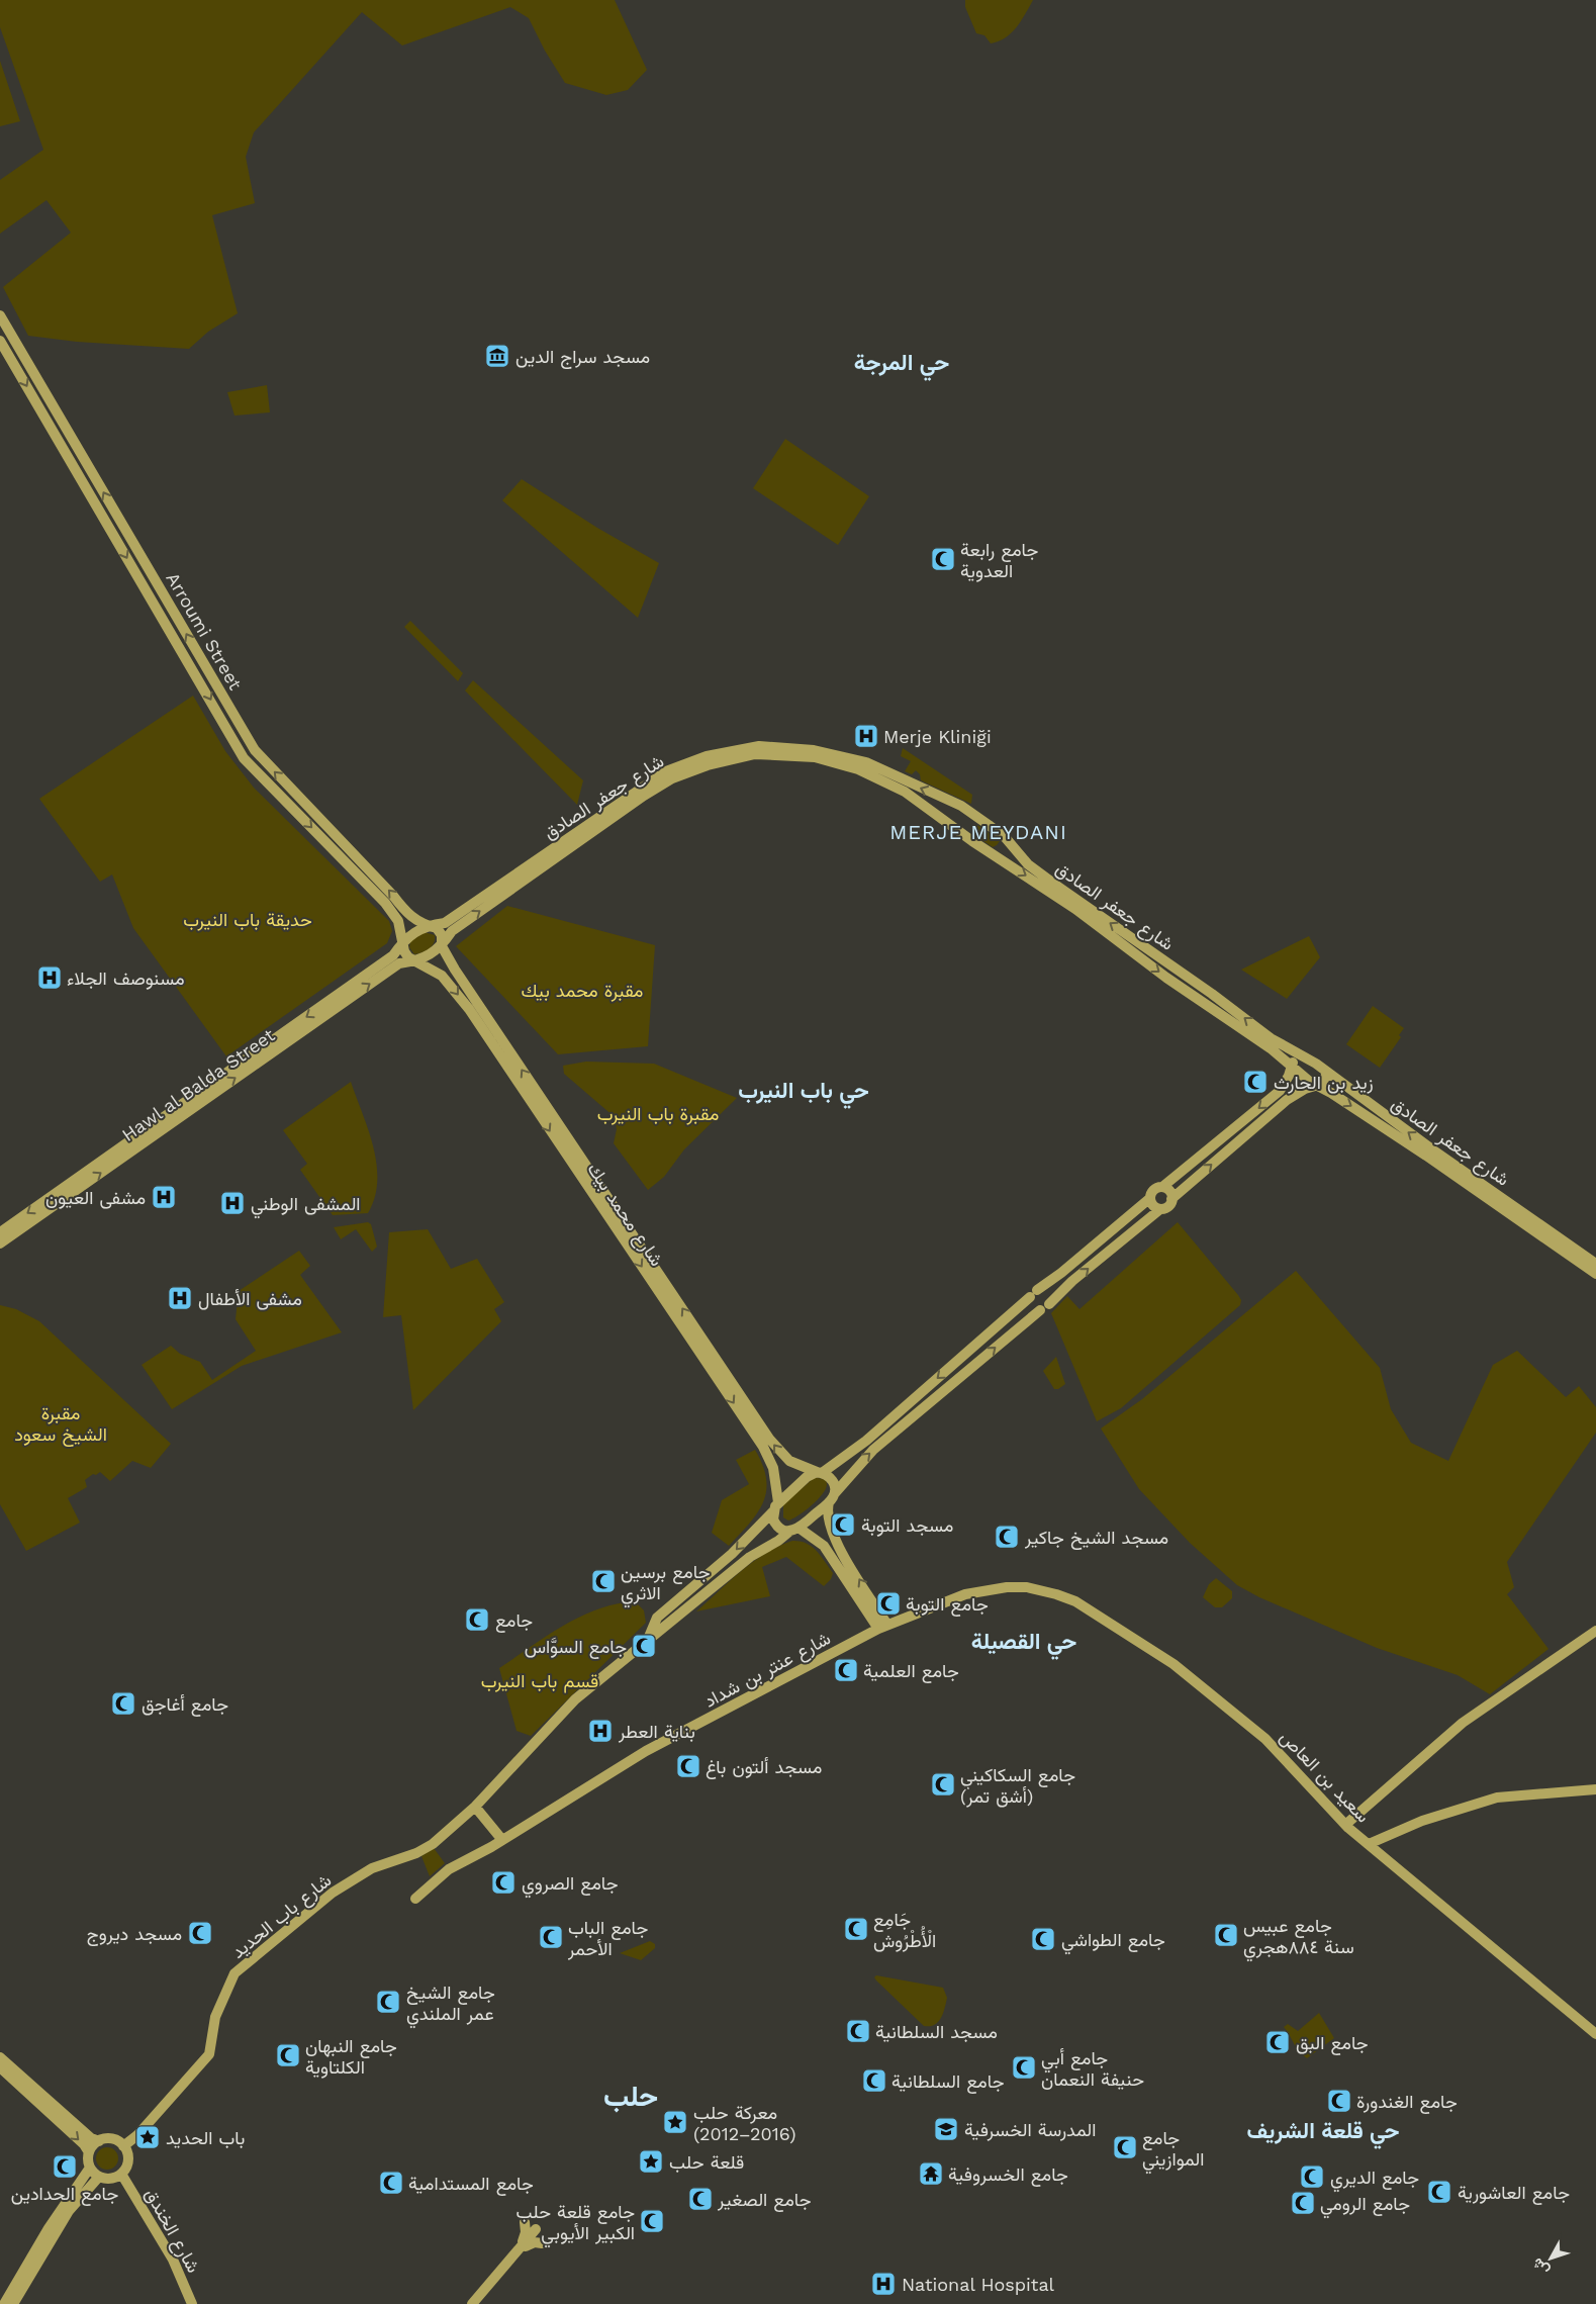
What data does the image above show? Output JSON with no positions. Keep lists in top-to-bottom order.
{
  "streets": {
    "main road": [
      "Arroumi Street",
      "شارع جعفر الصادق",
      "Hawl al Balda Street",
      "شارع محمد بيك",
      "شارع عنتر بن شداد",
      "سعيد بن العاص",
      "شارع باب الحديد",
      "شارع الخندق"
    ]
  },
  "crossings": [
    ["Arroumi Street", "شارع جعفر الصادق"],
    ["Arroumi Street", "Hawl al Balda Street"],
    ["Arroumi Street", "شارع محمد بيك"],
    ["شارع جعفر الصادق", "Hawl al Balda Street"],
    ["شارع جعفر الصادق", "شارع محمد بيك"],
    ["Hawl al Balda Street", "شارع محمد بيك"],
    ["شارع عنتر بن شداد", "سعيد بن العاص"],
    ["شارع باب الحديد", "شارع الخندق"]
  ],
  "districts": [
    "حي المرجة",
    "MERJE MEYDANI",
    "حي باب النيرب",
    "حي القصيلة",
    "حلب",
    "حي قلعة الشريف"
  ],
  "parks": [
    "حديقة باب النيرب",
    "مقبرة محمد بيك",
    "مقبرة باب النيرب",
    "مقبرة الشيخ سعود",
    "قسم باب النيرب"
  ],
  "places": {
    "museum": ["مسجد سراج الدين"],
    "mosque": [
      "جامع رابعة العدوية",
      "زيد بن الحارث",
      "مسجد التوبة",
      "مسجد الشيخ جاكير",
      "جامع برسين الاثري",
      "جامع التوبة",
      "جامع",
      "جامع السوَّاس",
      "جامع العلمية",
      "جامع أغاجق",
      "مسجد ألتون باغ",
      "جامع السكاكيني (أشق تمر)",
      "جامع الصروي",
      "جَامِع الْأُطْرُوش",
      "مسجد ديروج",
      "جامع عبيس سنة ٨٨٤هجري",
      "جامع الباب الأحمر",
      "جامع الطواشي",
      "جامع الشيخ عمر الملندي",
      "مسجد السلطانية",
      "جامع البق",
      "جامع النبهان الكلتاوية",
      "جامع أبي حنيفة النعمان",
      "جامع السلطانية",
      "جامع الغندورة",
      "جامع الموازيني",
      "جامع الحدادين",
      "جامع الديري",
      "جامع المستدامية",
      "جامع العاشورية",
      "جامع الصغير",
      "جامع الرومي",
      "جامع قلعة حلب الكبير الأيوبي"
    ],
    "hospital": [
      "Merje Kliniği",
      "مسنوصف الجلاء",
      "مشفى العيون",
      "المشفى الوطني",
      "مشفى الأطفال",
      "بناية العطر",
      "National Hospital"
    ],
    "place": ["معركة حلب (2012–2016)", "باب الحديد", "قلعة حلب"],
    "school or university": ["المدرسة الخسرفية"],
    "temple": ["جامع الخسروفية"]
  },
  "north": "bottom left"
}
